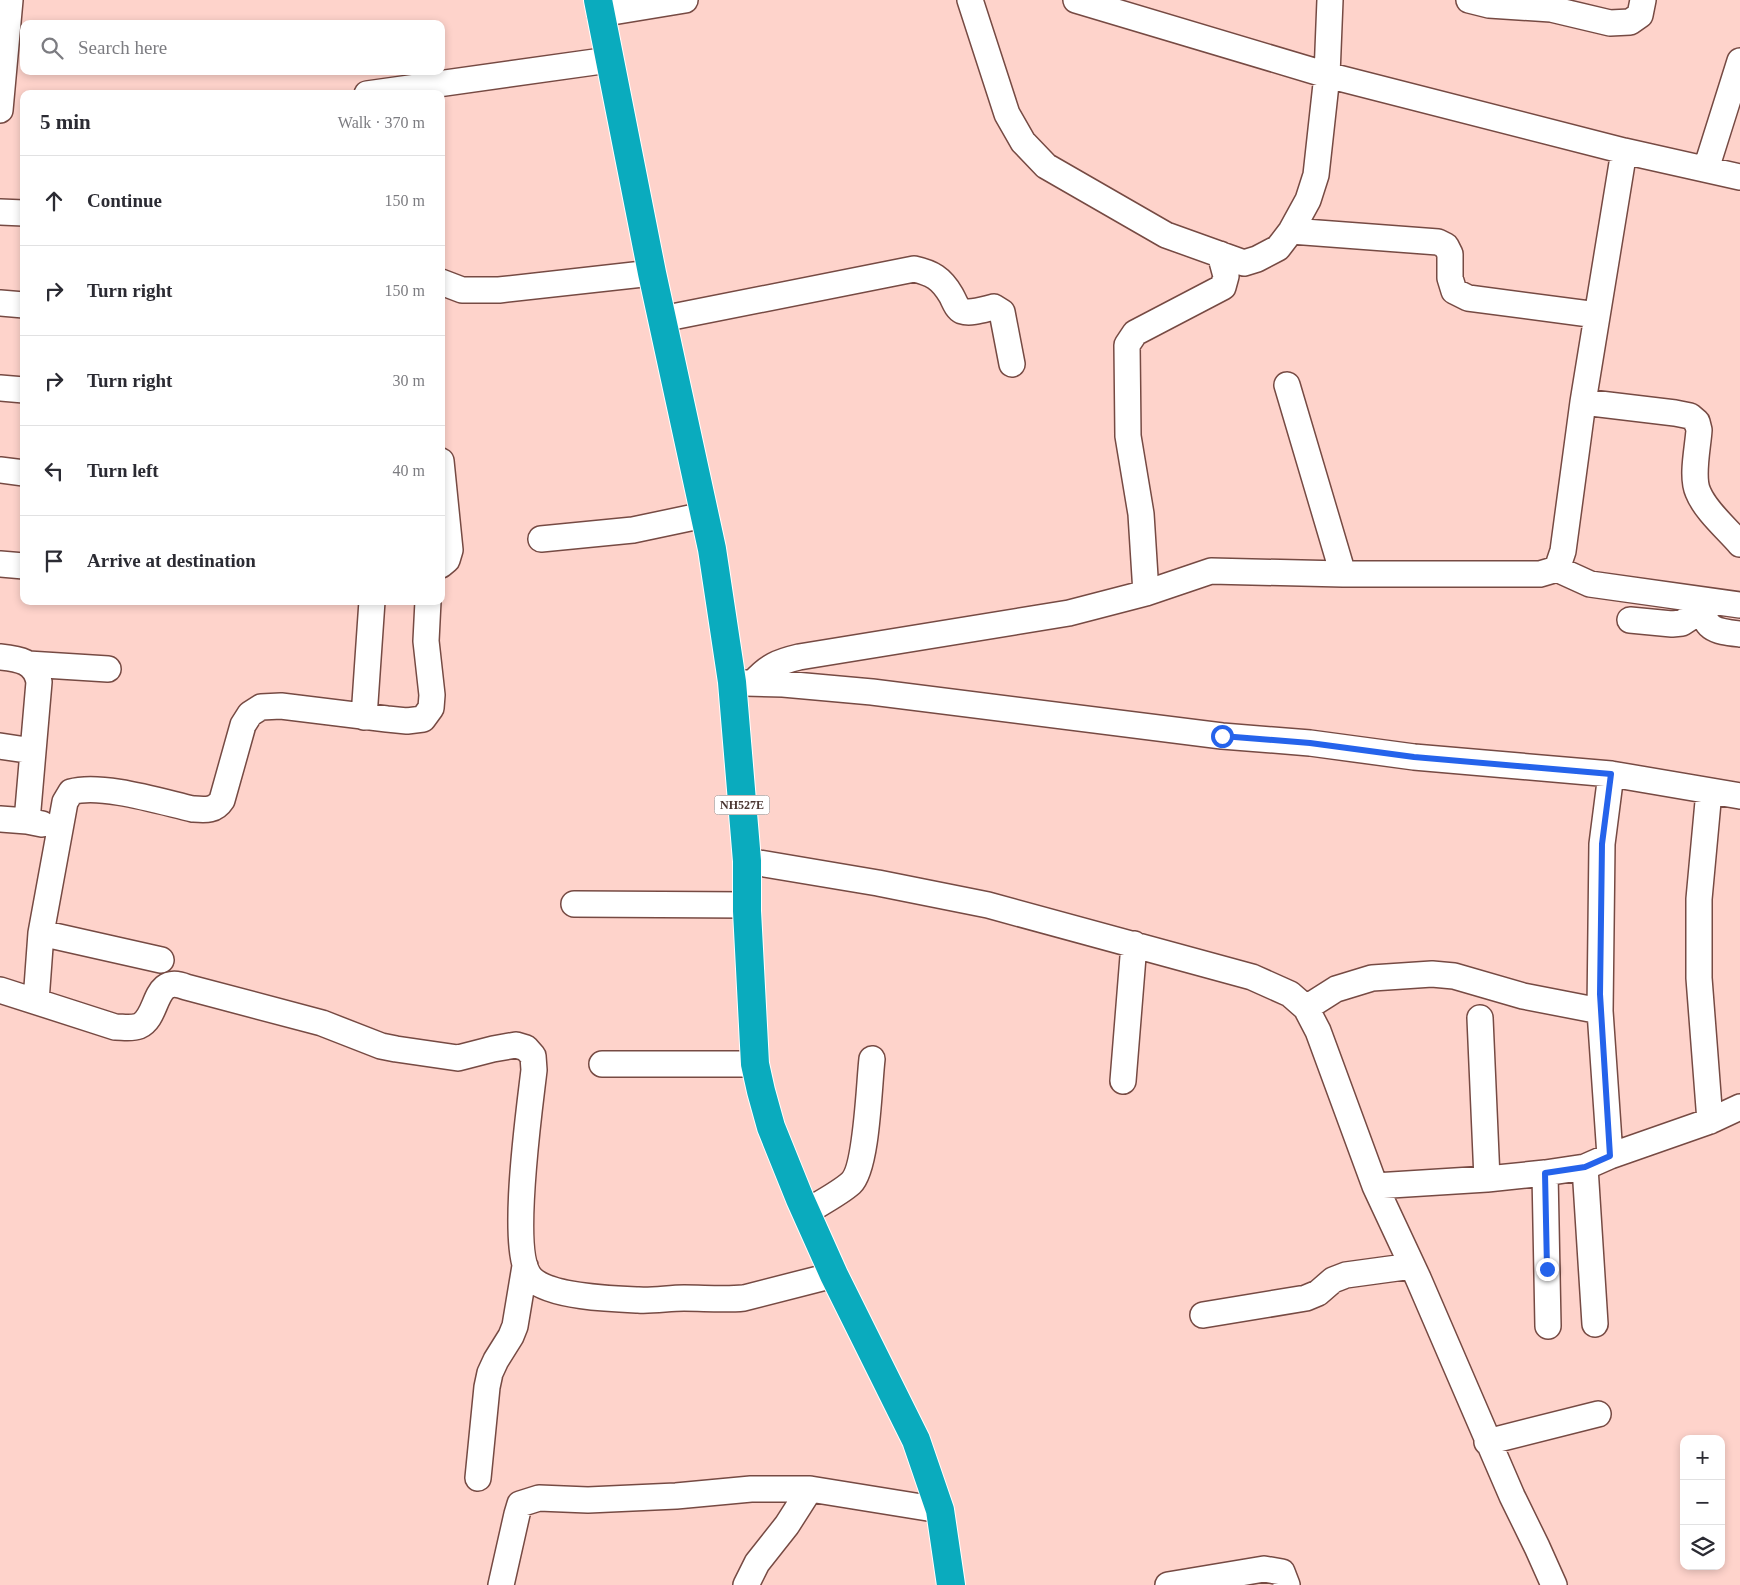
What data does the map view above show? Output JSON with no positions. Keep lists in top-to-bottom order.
{
  "streets": {
    "highway": ["NH527E"]
  },
  "page": {
    "search": "Search here",
    "heading": ["5 min", "Walk · 370 m"],
    "list": [
      ["Continue", "150 m"],
      ["Turn right", "150 m"],
      ["Turn right", "30 m"],
      ["Turn left", "40 m"],
      "Arrive at destination"
    ],
    "map_buttons": ["+", "−"]
  }
}
